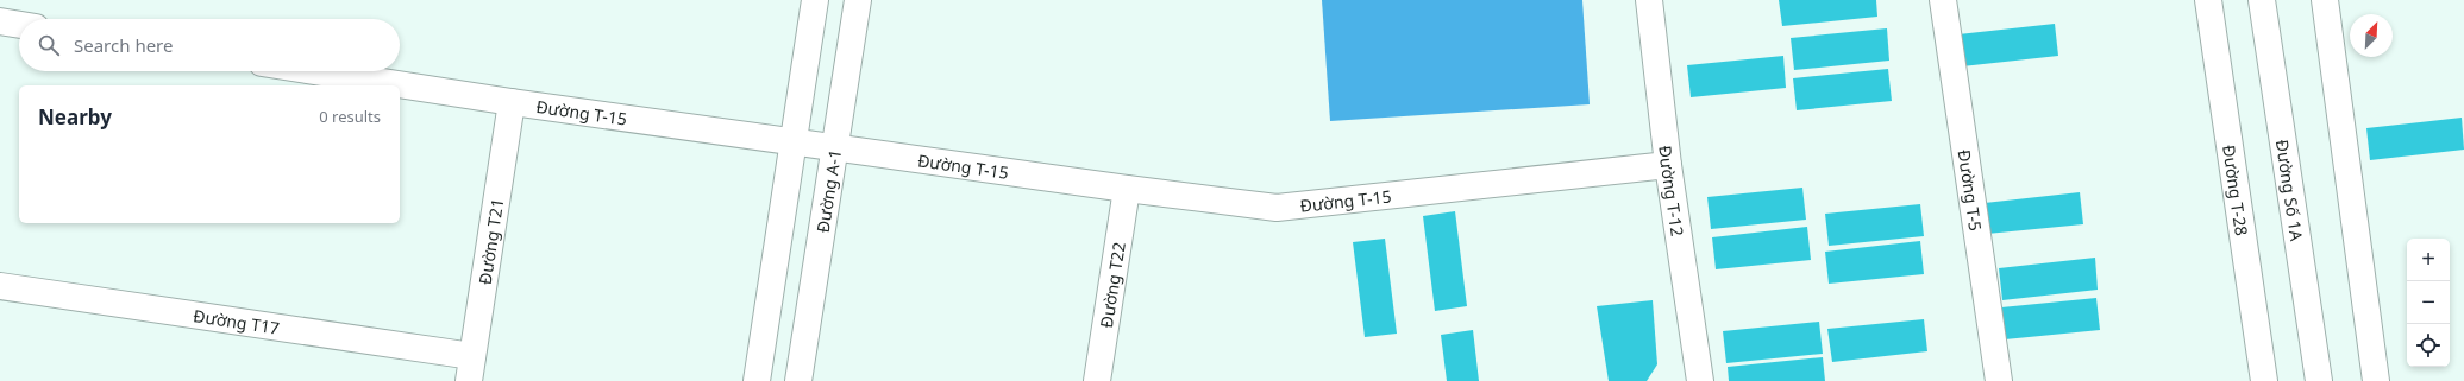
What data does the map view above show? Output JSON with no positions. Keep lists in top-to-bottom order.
{
  "streets": {
    "street": [
      "Đường T-15",
      "Đường A-1",
      "Đường T-5",
      "Đường T-28",
      "Đường Số 1A",
      "Đường T-12",
      "Đường T21",
      "Đường T22",
      "Đường T17"
    ]
  },
  "crossings": [
    ["Đường T-15", "Đường A-1"],
    ["Đường T-15", "Đường T-12"],
    ["Đường T-15", "Đường T21"],
    ["Đường T-15", "Đường T22"],
    ["Đường T21", "Đường T17"]
  ],
  "north": "top right",
  "page": {
    "search": "Search here",
    "heading": ["Nearby", "0 results"],
    "map_buttons": ["+", "−"]
  }
}
